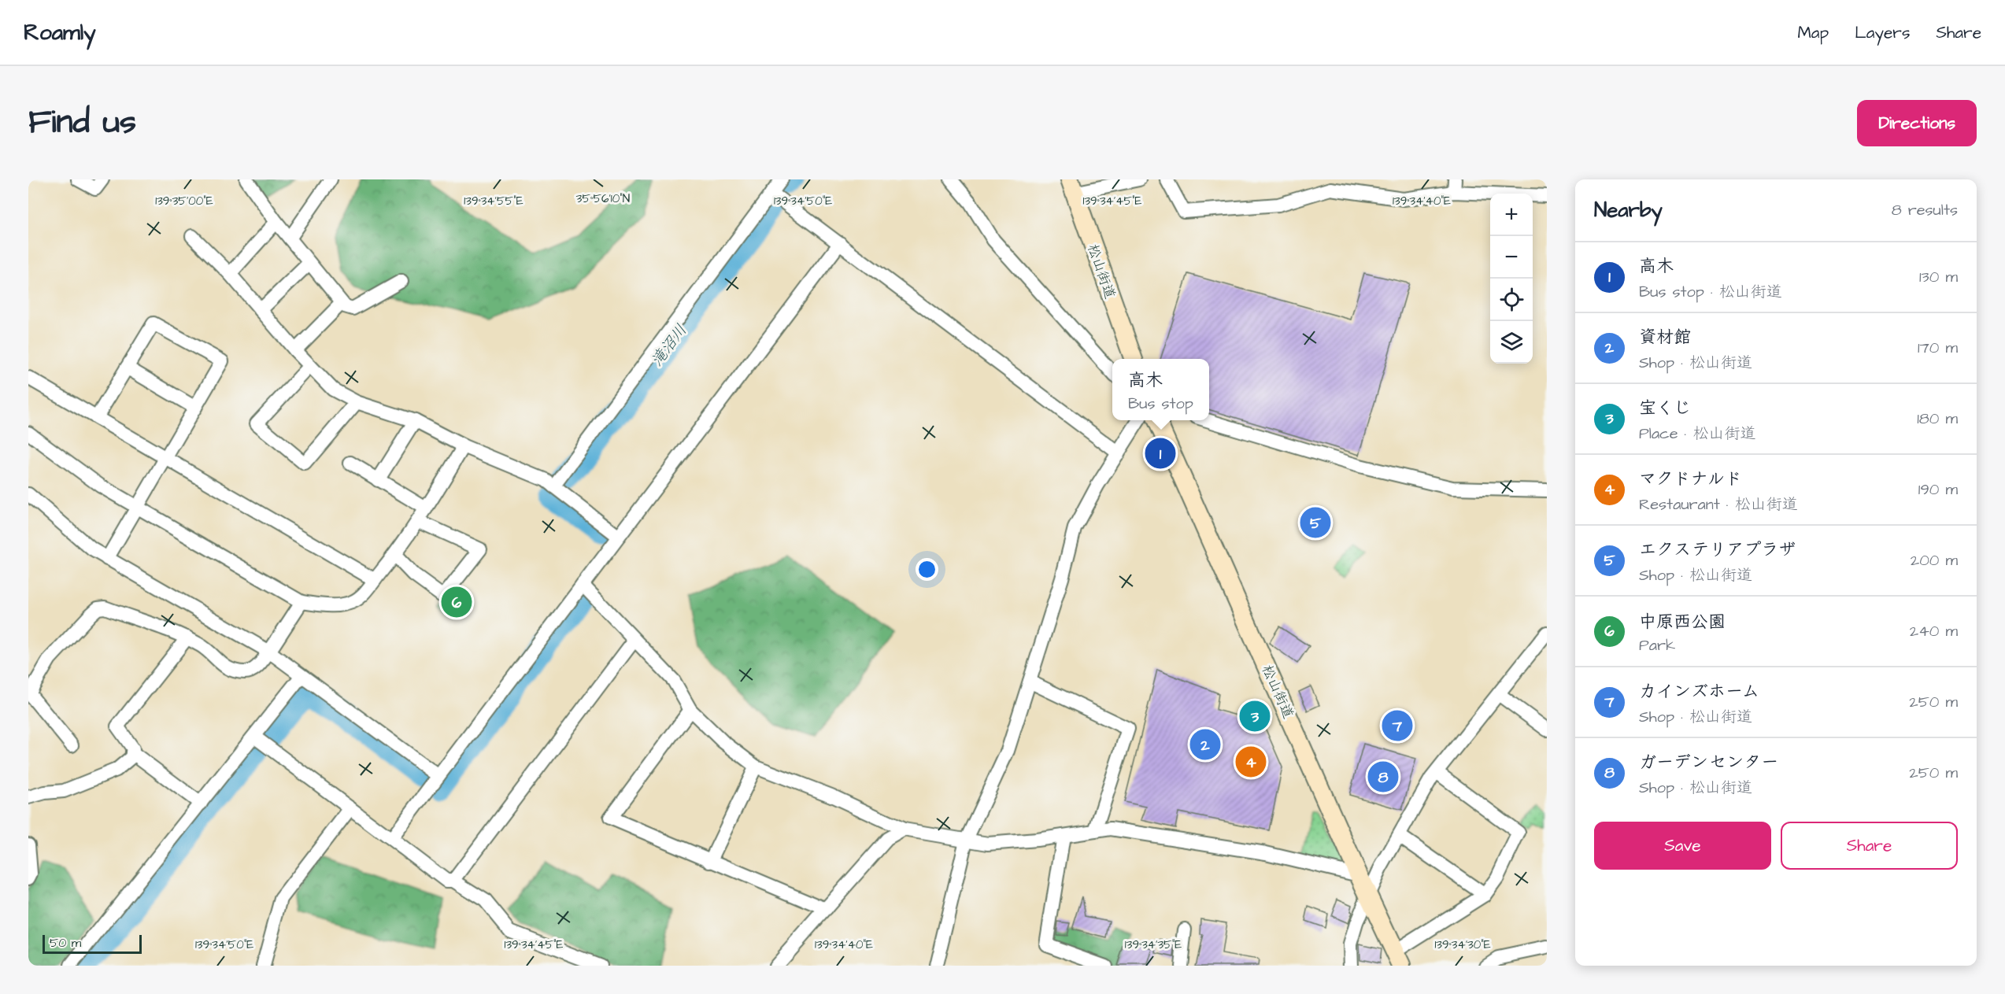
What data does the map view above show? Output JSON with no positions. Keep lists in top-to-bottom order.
{
  "streets": {
    "main road": ["松山街道"]
  },
  "water": ["滝沼川"],
  "scale_bar": "50 m",
  "page": {
    "header": "Roamly",
    "nav": ["Map", "Layers", "Share"],
    "title": "Find us",
    "buttons": [
      "Directions",
      ["Save", "Share"]
    ],
    "heading": ["Nearby", "8 results"],
    "map_buttons": ["+", "−"],
    "list": [
      {
        "mark": "1",
        "name": "高木",
        "note": "Bus stop · 松山街道",
        "value": "130 m"
      },
      {
        "mark": "2",
        "name": "資材館",
        "note": "Shop · 松山街道",
        "value": "170 m"
      },
      {
        "mark": "3",
        "name": "宝くじ",
        "note": "Place · 松山街道",
        "value": "180 m"
      },
      {
        "mark": "4",
        "name": "マクドナルド",
        "note": "Restaurant · 松山街道",
        "value": "190 m"
      },
      {
        "mark": "5",
        "name": "エクステリアプラザ",
        "note": "Shop · 松山街道",
        "value": "200 m"
      },
      {
        "mark": "6",
        "name": "中原西公園",
        "note": "Park",
        "value": "240 m"
      },
      {
        "mark": "7",
        "name": "カインズホーム",
        "note": "Shop · 松山街道",
        "value": "250 m"
      },
      {
        "mark": "8",
        "name": "ガーデンセンター",
        "note": "Shop · 松山街道",
        "value": "250 m"
      }
    ],
    "popup": ["高木", "Bus stop"],
    "pins": [
      "1",
      "5",
      "6",
      "3",
      "7",
      "2",
      "4",
      "8"
    ],
    "scale": "50 m"
  },
  "coordinates": [
    "35°56'10\"N",
    "139°35'00\"E",
    "139°34'55\"E",
    "139°34'50\"E",
    "139°34'45\"E",
    "139°34'40\"E",
    "139°34'35\"E",
    "139°34'30\"E"
  ]
}
